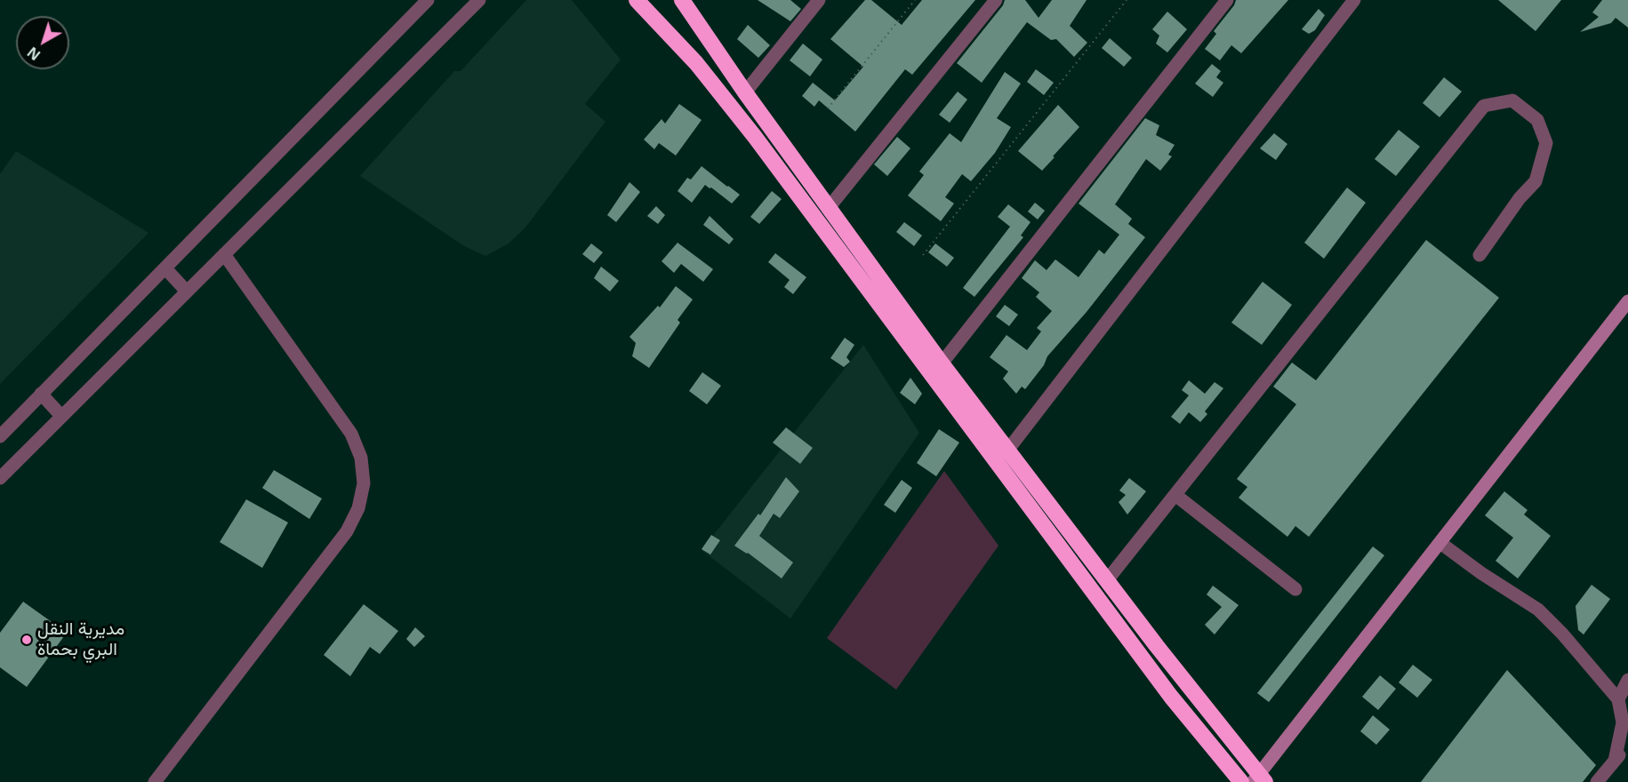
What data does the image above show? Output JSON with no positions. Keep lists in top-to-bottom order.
{
  "places": ["مديرية النقل البري بحماة"],
  "north": "bottom left"
}
